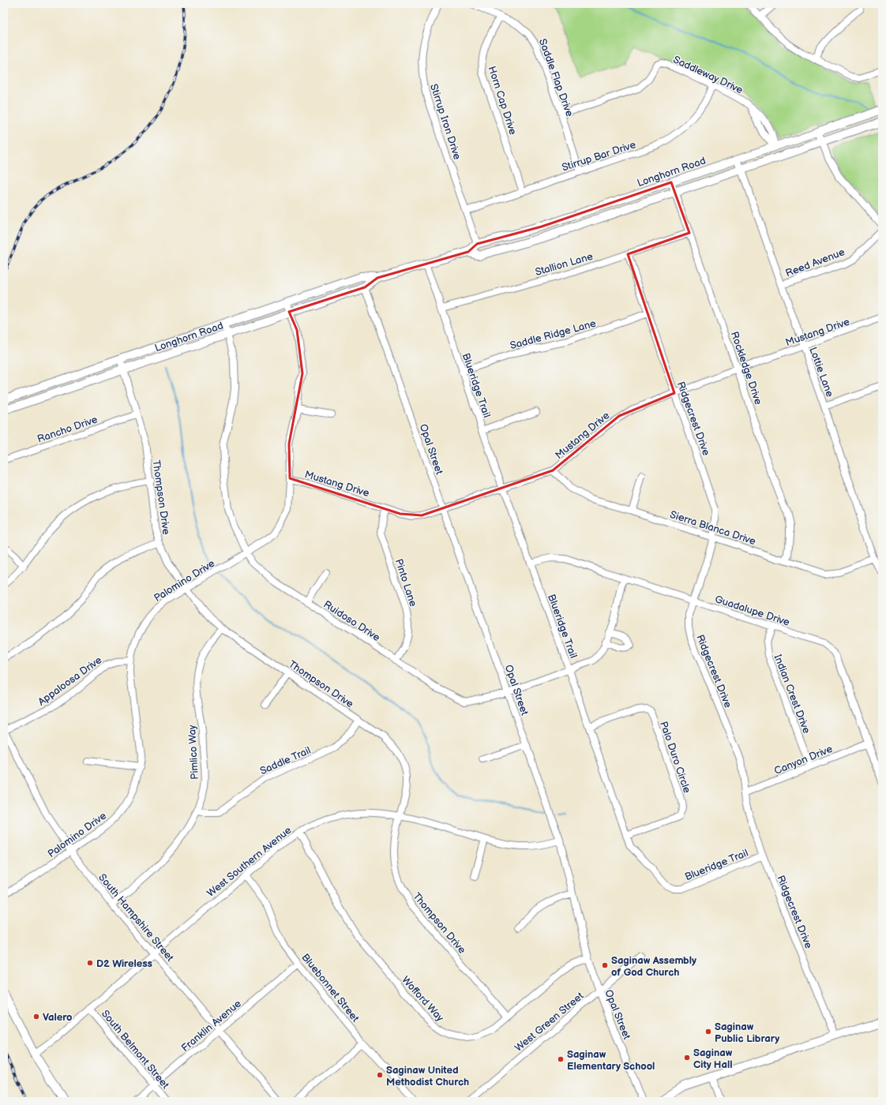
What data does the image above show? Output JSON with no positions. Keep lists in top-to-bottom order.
{
  "streets": {
    "main road": ["Longhorn Road"],
    "street": [
      "Saddleway Drive",
      "Saddle Flap Drive",
      "Horn Cap Drive",
      "Stirrup Iron Drive",
      "Stirrup Bar Drive",
      "Reed Avenue",
      "Stallion Lane",
      "Mustang Drive",
      "Saddle Ridge Lane",
      "Rockledge Drive",
      "Lottie Lane",
      "Blueridge Trail",
      "Ridgecrest Drive",
      "Rancho Drive",
      "Opal Street",
      "Thompson Drive",
      "Sierra Blanca Drive",
      "Palomino Drive",
      "Pinto Lane",
      "Guadalupe Drive",
      "Ruidoso Drive",
      "Appaloosa Drive",
      "Indian Crest Drive",
      "Pimlico Way",
      "Palo Duro Circle",
      "Canyon Drive",
      "Saddle Trail",
      "West Southern Avenue",
      "South Hampshire Street",
      "Bluebonnet Street",
      "Wofford Way",
      "West Green Street",
      "Franklin Avenue",
      "South Belmont Street"
    ]
  },
  "crossings": [
    ["Saddleway Drive", "Saddle Flap Drive"],
    ["Saddleway Drive", "Stirrup Bar Drive"],
    ["Saddleway Drive", "Longhorn Road"],
    ["Saddle Flap Drive", "Horn Cap Drive"],
    ["Saddle Flap Drive", "Stirrup Bar Drive"],
    ["Horn Cap Drive", "Stirrup Bar Drive"],
    ["Stirrup Iron Drive", "Stirrup Bar Drive"],
    ["Stirrup Iron Drive", "Longhorn Road"],
    ["Longhorn Road", "Rockledge Drive"],
    ["Longhorn Road", "Lottie Lane"],
    ["Longhorn Road", "Blueridge Trail"],
    ["Longhorn Road", "Opal Street"],
    ["Longhorn Road", "Thompson Drive"],
    ["Longhorn Road", "Palomino Drive"],
    ["Longhorn Road", "Ruidoso Drive"],
    ["Reed Avenue", "Lottie Lane"],
    ["Stallion Lane", "Rockledge Drive"],
    ["Stallion Lane", "Blueridge Trail"],
    ["Stallion Lane", "Ridgecrest Drive"],
    ["Mustang Drive", "Rockledge Drive"],
    ["Mustang Drive", "Lottie Lane"],
    ["Mustang Drive", "Blueridge Trail"],
    ["Mustang Drive", "Ridgecrest Drive"],
    ["Mustang Drive", "Opal Street"],
    ["Mustang Drive", "Sierra Blanca Drive"],
    ["Mustang Drive", "Palomino Drive"],
    ["Mustang Drive", "Pinto Lane"],
    ["Saddle Ridge Lane", "Blueridge Trail"],
    ["Saddle Ridge Lane", "Ridgecrest Drive"],
    ["Rockledge Drive", "Sierra Blanca Drive"],
    ["Lottie Lane", "Sierra Blanca Drive"],
    ["Blueridge Trail", "Ridgecrest Drive"],
    ["Blueridge Trail", "Guadalupe Drive"],
    ["Blueridge Trail", "Ruidoso Drive"],
    ["Blueridge Trail", "Palo Duro Circle"],
    ["Ridgecrest Drive", "Sierra Blanca Drive"],
    ["Ridgecrest Drive", "Guadalupe Drive"],
    ["Ridgecrest Drive", "Canyon Drive"],
    ["Rancho Drive", "Thompson Drive"],
    ["Opal Street", "Ruidoso Drive"],
    ["Opal Street", "West Southern Avenue"],
    ["Opal Street", "Wofford Way"],
    ["Opal Street", "West Green Street"],
    ["Thompson Drive", "Palomino Drive"],
    ["Thompson Drive", "Pimlico Way"],
    ["Thompson Drive", "Saddle Trail"],
    ["Thompson Drive", "West Southern Avenue"],
    ["Thompson Drive", "Wofford Way"],
    ["Palomino Drive", "Ruidoso Drive"],
    ["Palomino Drive", "Appaloosa Drive"],
    ["Palomino Drive", "South Hampshire Street"],
    ["Pinto Lane", "Ruidoso Drive"],
    ["Guadalupe Drive", "Ruidoso Drive"],
    ["Guadalupe Drive", "Indian Crest Drive"],
    ["Guadalupe Drive", "Canyon Drive"],
    ["Appaloosa Drive", "South Hampshire Street"],
    ["Indian Crest Drive", "Canyon Drive"],
    ["Pimlico Way", "Saddle Trail"],
    ["Pimlico Way", "South Hampshire Street"],
    ["West Southern Avenue", "South Hampshire Street"],
    ["West Southern Avenue", "Bluebonnet Street"],
    ["West Southern Avenue", "Wofford Way"],
    ["West Southern Avenue", "South Belmont Street"],
    ["South Hampshire Street", "Franklin Avenue"],
    ["Bluebonnet Street", "Franklin Avenue"],
    ["Franklin Avenue", "South Belmont Street"]
  ],
  "places": [
    "D2 Wireless",
    "Saginaw Assembly of God Church",
    "Valero",
    "Saginaw Public Library",
    "Saginaw City Hall",
    "Saginaw Elementary School",
    "Saginaw United Methodist Church"
  ]
}
